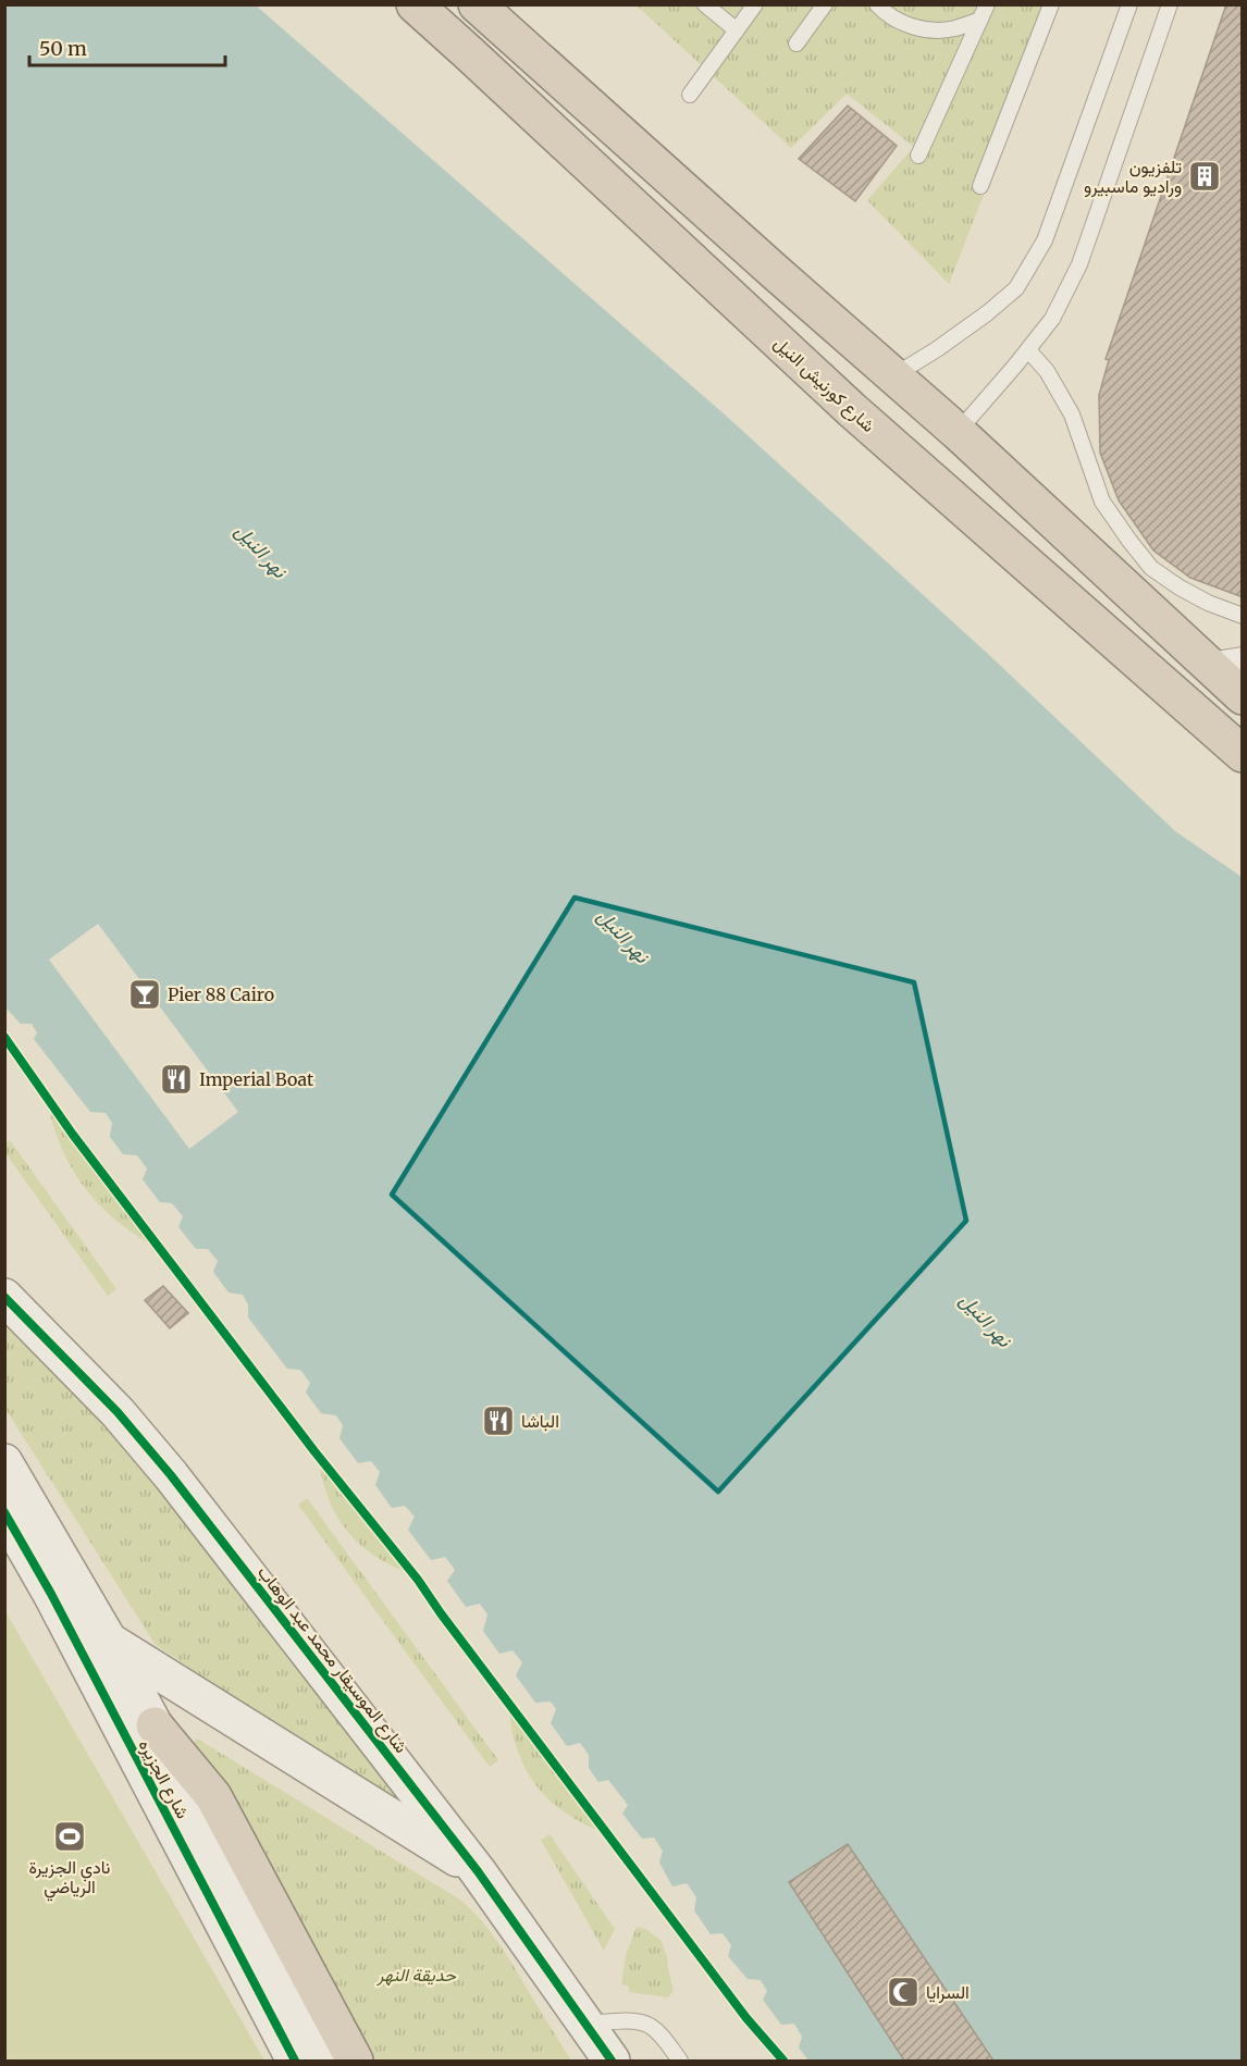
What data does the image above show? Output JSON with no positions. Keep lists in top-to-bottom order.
{
  "streets": {
    "highway": ["شارع كورنيش النيل"],
    "street": ["شارع الموسيقار محمد عبد الوهاب", "شارع الجزيره"]
  },
  "water": ["نهر النيل"],
  "parks": ["حديقة النهر"],
  "places": {
    "building": ["تلفزيون وراديو ماسبيرو"],
    "bar": ["Pier 88 Cairo"],
    "restaurant": ["Imperial Boat", "الباشا"],
    "sports": ["نادي الجزيرة الرياضي"],
    "mosque": ["السرايا"]
  },
  "scale_bar": "50 m"
}
